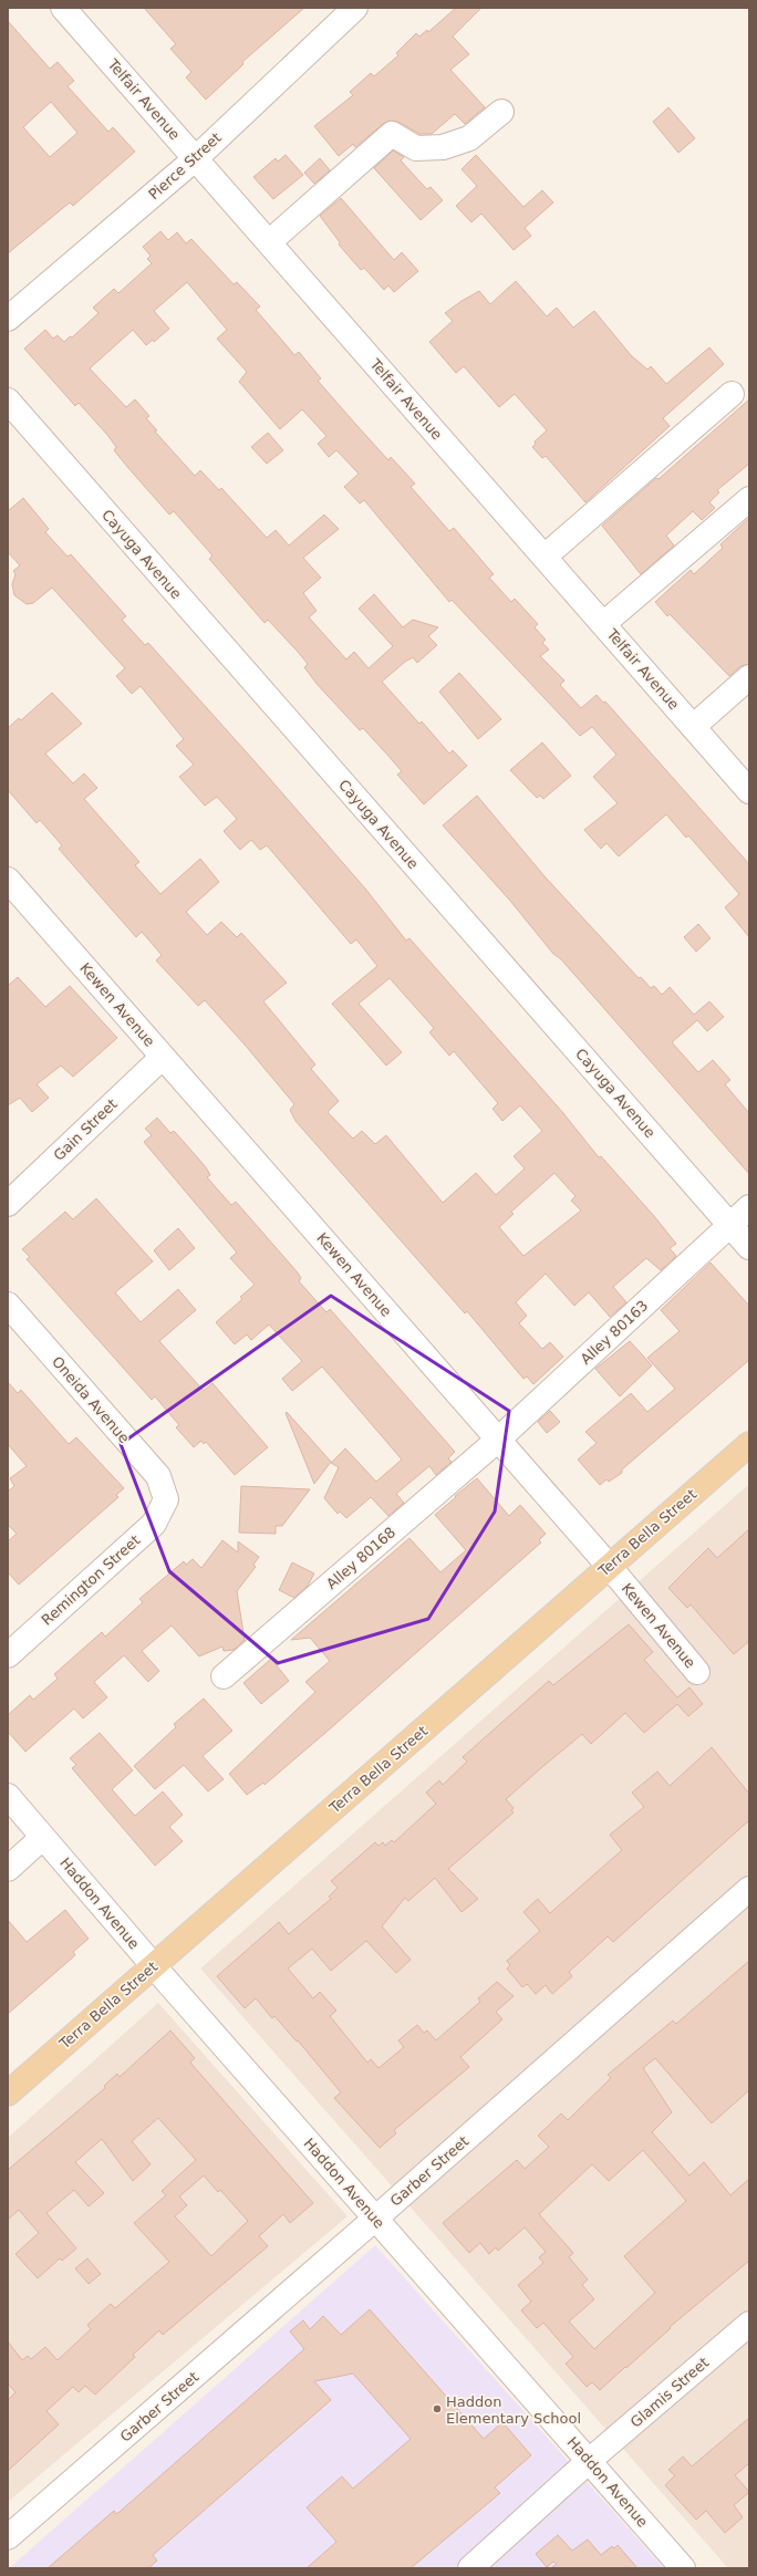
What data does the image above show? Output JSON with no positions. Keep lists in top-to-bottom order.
{
  "streets": {
    "main road": ["Terra Bella Street"],
    "street": [
      "Telfair Avenue",
      "Pierce Street",
      "Cayuga Avenue",
      "Kewen Avenue",
      "Gain Street",
      "Alley 80163",
      "Oneida Avenue",
      "Alley 80168",
      "Remington Street",
      "Haddon Avenue",
      "Garber Street",
      "Glamis Street"
    ]
  },
  "crossings": [
    ["Telfair Avenue", "Pierce Street"],
    ["Cayuga Avenue", "Alley 80163"],
    ["Kewen Avenue", "Gain Street"],
    ["Kewen Avenue", "Alley 80163"],
    ["Kewen Avenue", "Terra Bella Street"],
    ["Kewen Avenue", "Alley 80168"],
    ["Alley 80163", "Alley 80168"],
    ["Oneida Avenue", "Remington Street"],
    ["Terra Bella Street", "Haddon Avenue"],
    ["Haddon Avenue", "Garber Street"],
    ["Haddon Avenue", "Glamis Street"]
  ],
  "places": ["Haddon Elementary School"]
}
